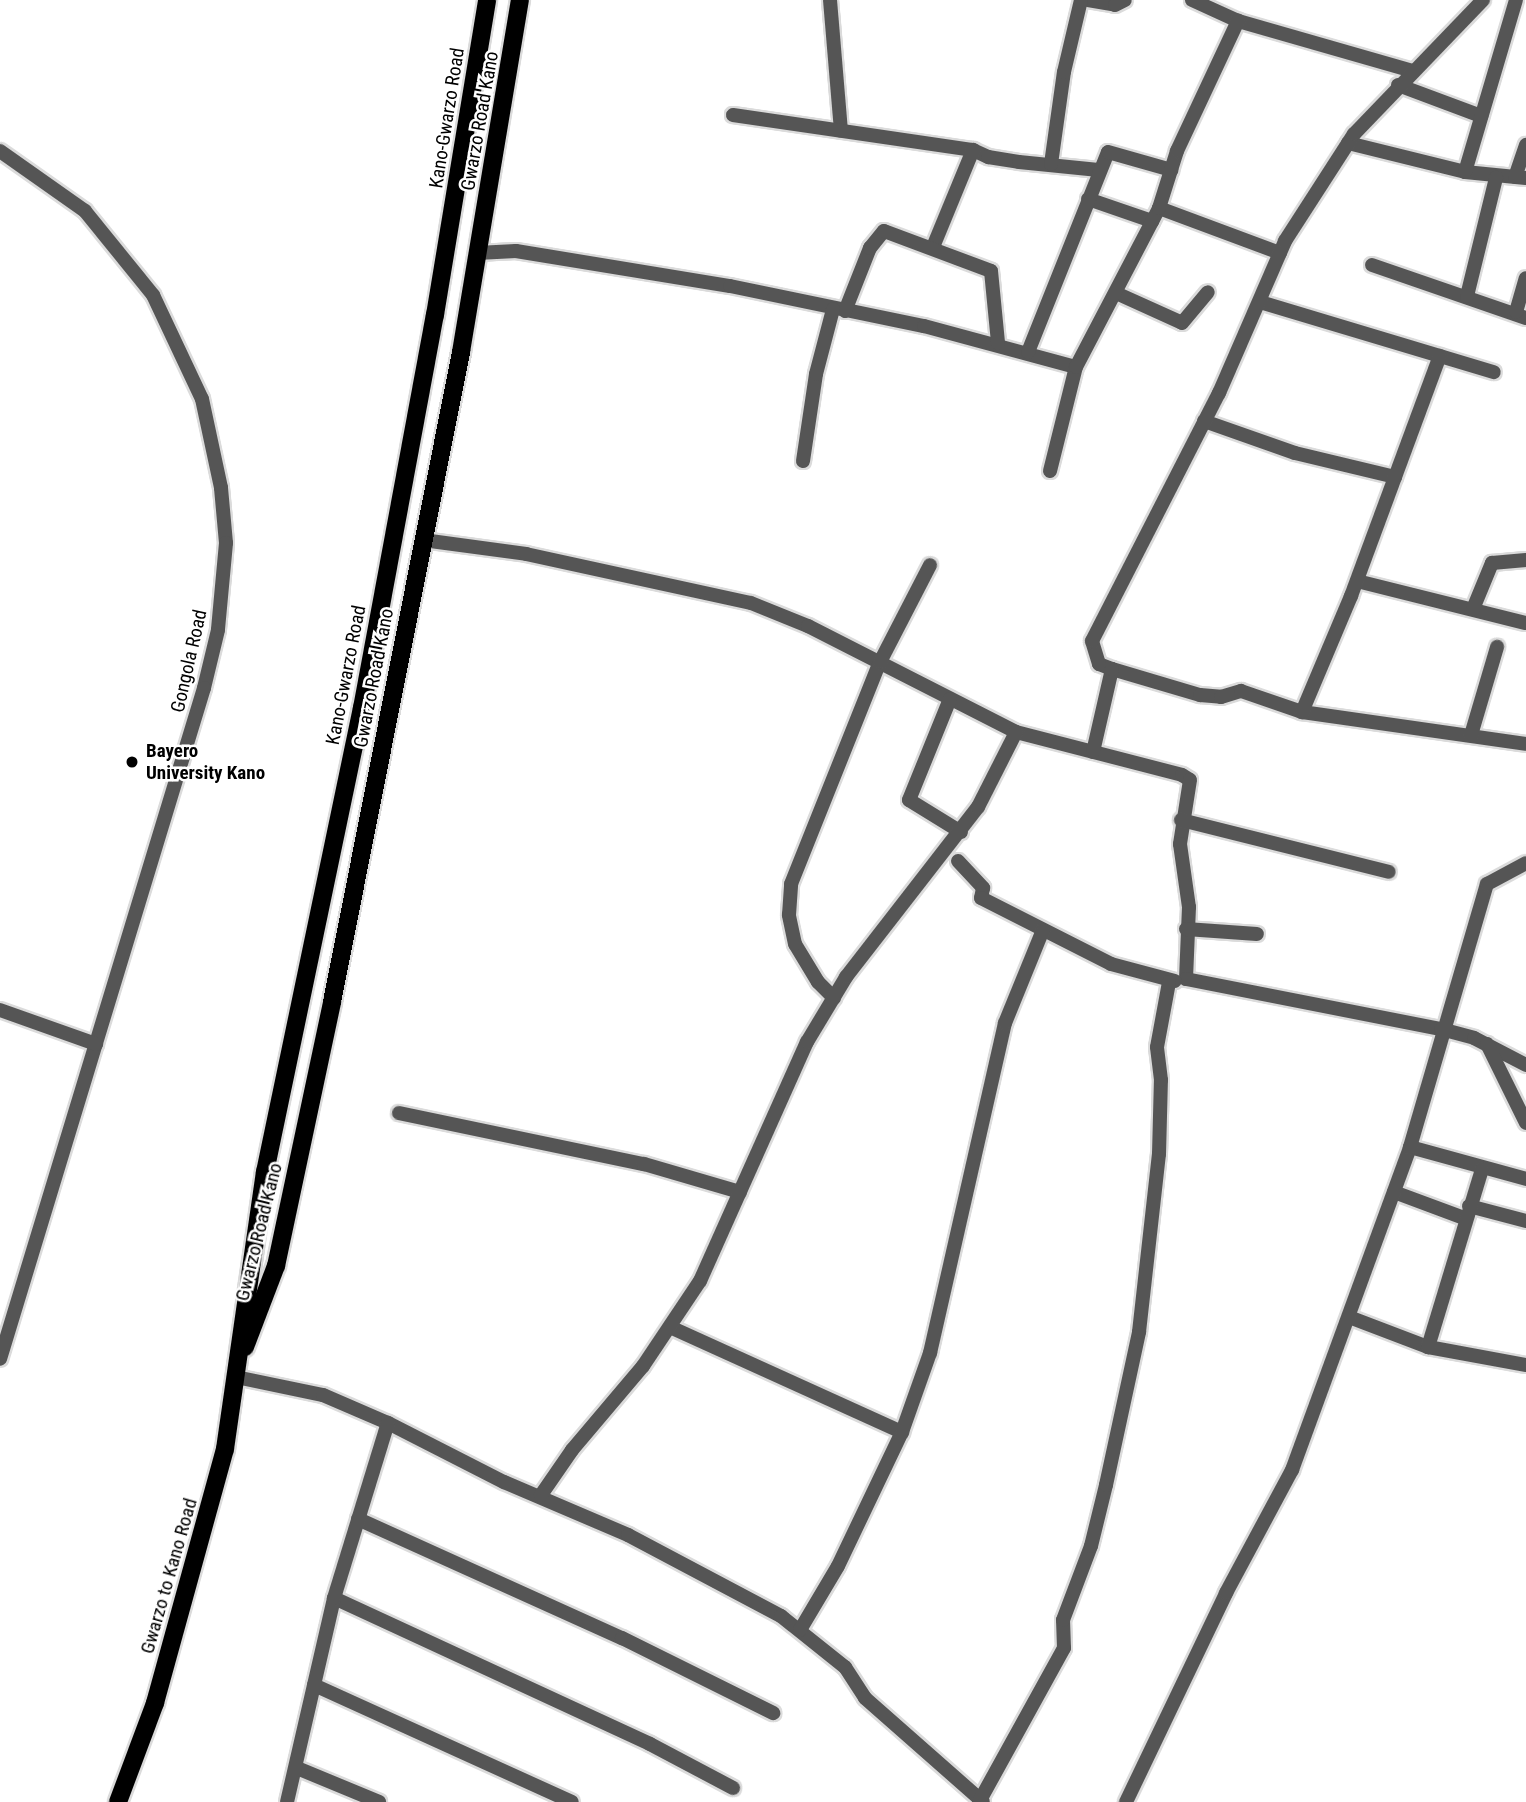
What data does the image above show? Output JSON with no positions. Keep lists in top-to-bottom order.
{
  "streets": {
    "main road": ["Kano-Gwarzo Road", "Gwarzo Road Kano", "Gwarzo to Kano Road"],
    "street": ["Gongola Road"]
  },
  "crossings": [
    ["Kano-Gwarzo Road", "Gwarzo Road Kano"],
    ["Kano-Gwarzo Road", "Gwarzo to Kano Road"],
    ["Gwarzo Road Kano", "Gwarzo to Kano Road"]
  ],
  "places": ["Bayero University Kano"]
}
